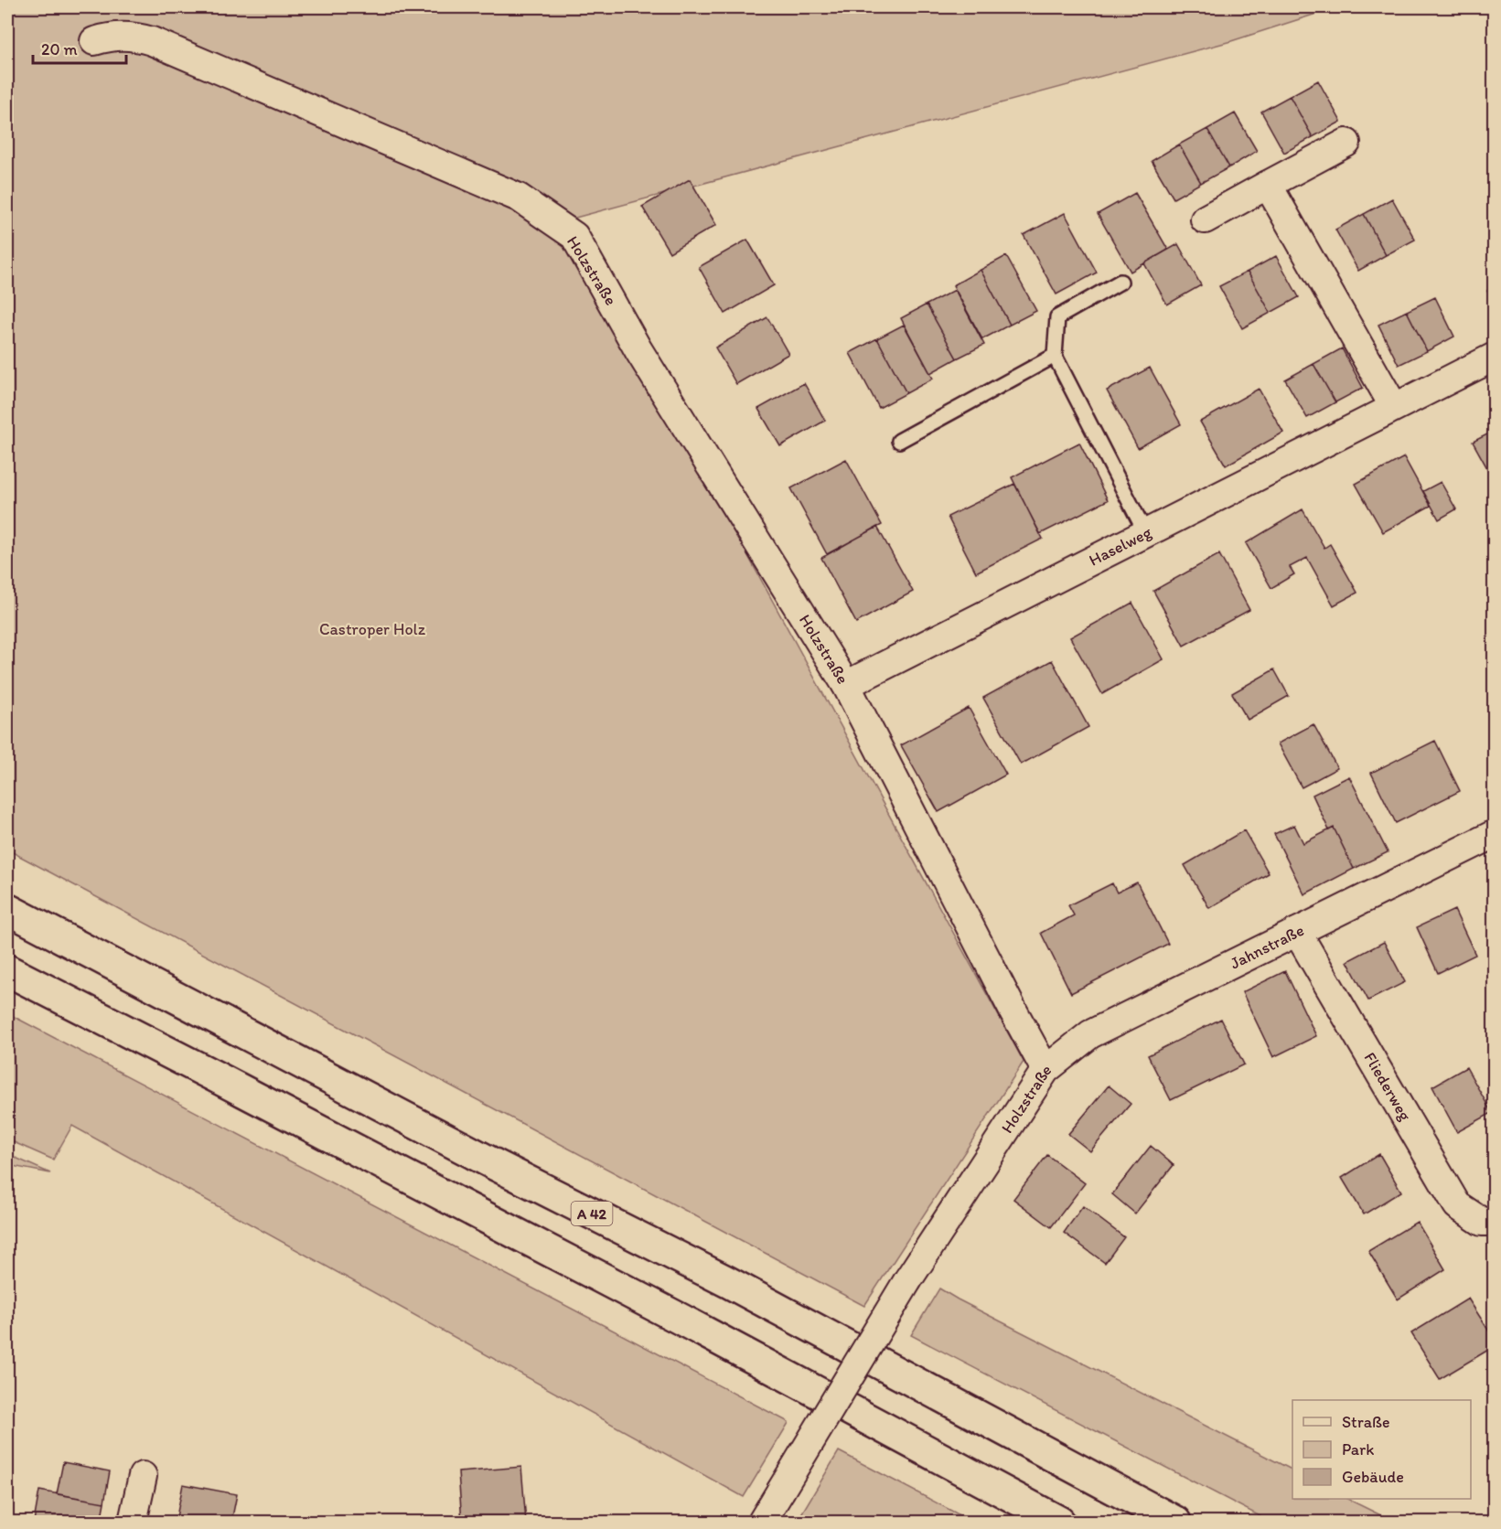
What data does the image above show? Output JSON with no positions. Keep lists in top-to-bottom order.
{
  "streets": {
    "highway": ["A 42"],
    "street": [
      "Holzstraße",
      "Haselweg",
      "Jahnstraße",
      "Fliederweg"
    ]
  },
  "crossings": [
    ["Holzstraße", "Haselweg"],
    ["Holzstraße", "Jahnstraße"],
    ["Jahnstraße", "Fliederweg"]
  ],
  "parks": ["Castroper Holz"],
  "legend": ["Straße", "Park", "Gebäude"],
  "scale_bar": "20 m"
}
